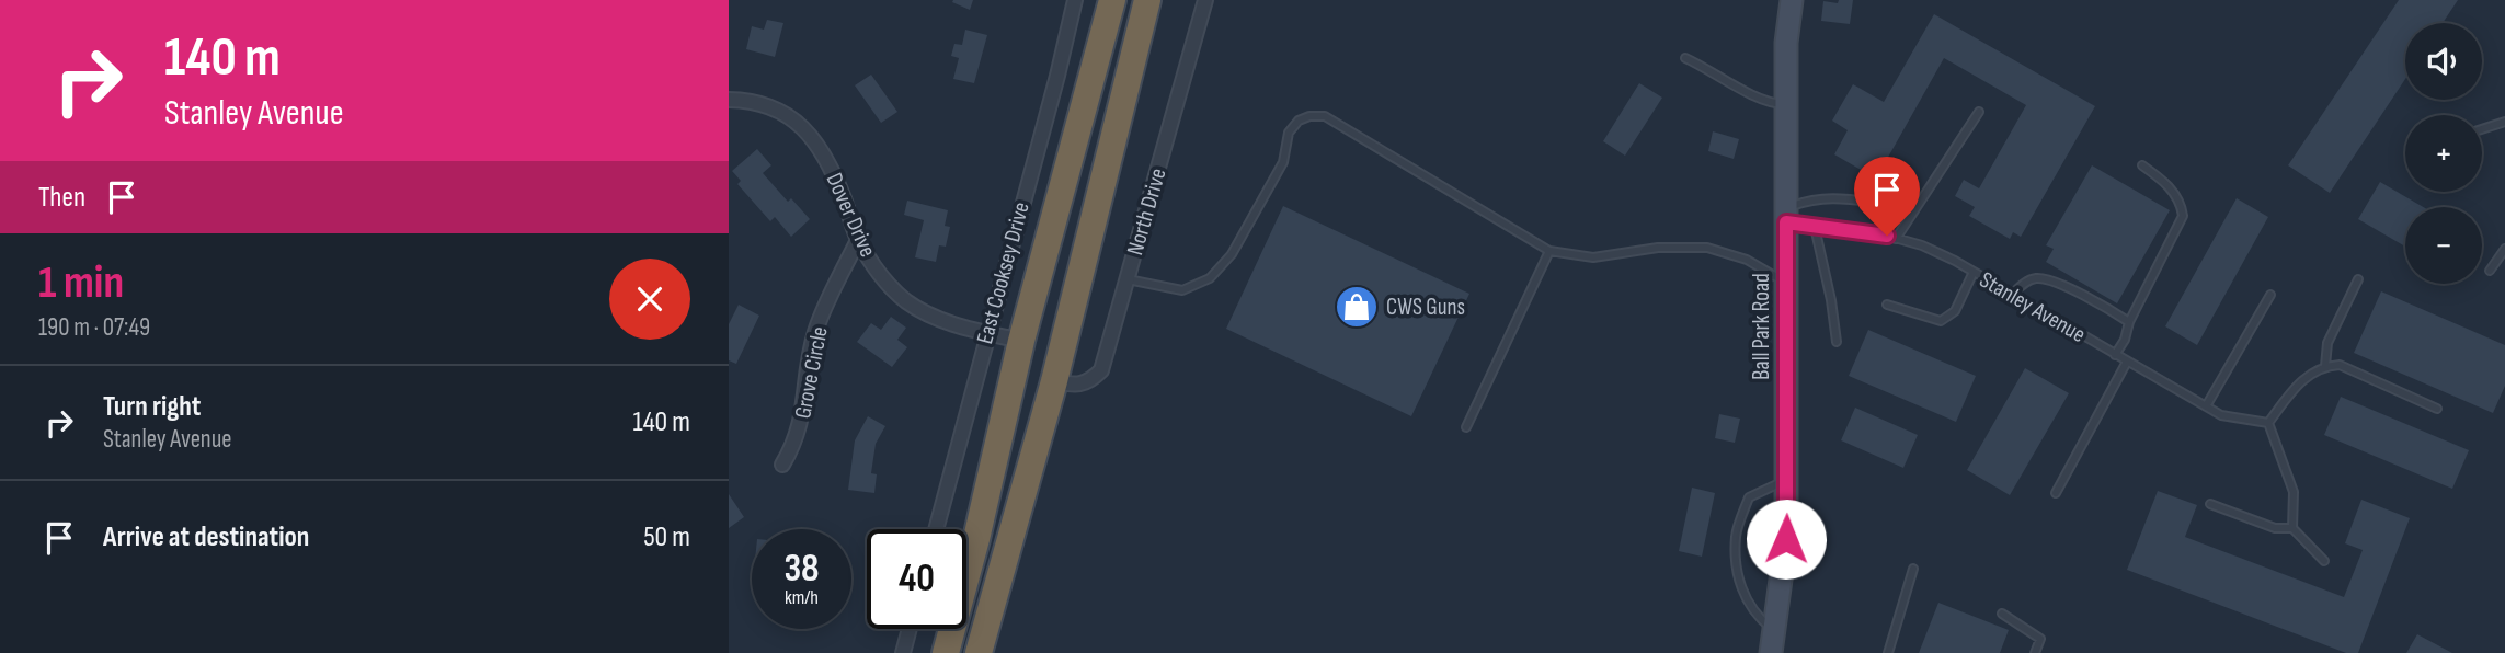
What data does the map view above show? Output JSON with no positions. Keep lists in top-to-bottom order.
{
  "streets": {
    "street": [
      "North Drive",
      "Dover Drive",
      "East Cooksey Drive",
      "Ball Park Road",
      "Grove Circle"
    ],
    "lane": ["Stanley Avenue"]
  },
  "crossings": [
    ["Dover Drive", "East Cooksey Drive"],
    ["Dover Drive", "Grove Circle"],
    ["Stanley Avenue", "Ball Park Road"]
  ],
  "places": {
    "shop": ["CWS Guns"]
  },
  "page": {
    "turn": ["140 m", "Stanley Avenue"],
    "map_buttons": ["+", "−"],
    "then": "Then",
    "heading": ["1 min", "190 m · 07:49"],
    "list": [
      {
        "name": "Turn right",
        "note": "Stanley Avenue",
        "value": "140 m"
      },
      {
        "name": "Arrive at destination",
        "value": "50 m"
      }
    ],
    "speed": "38 km/h",
    "limit": "40"
  }
}
